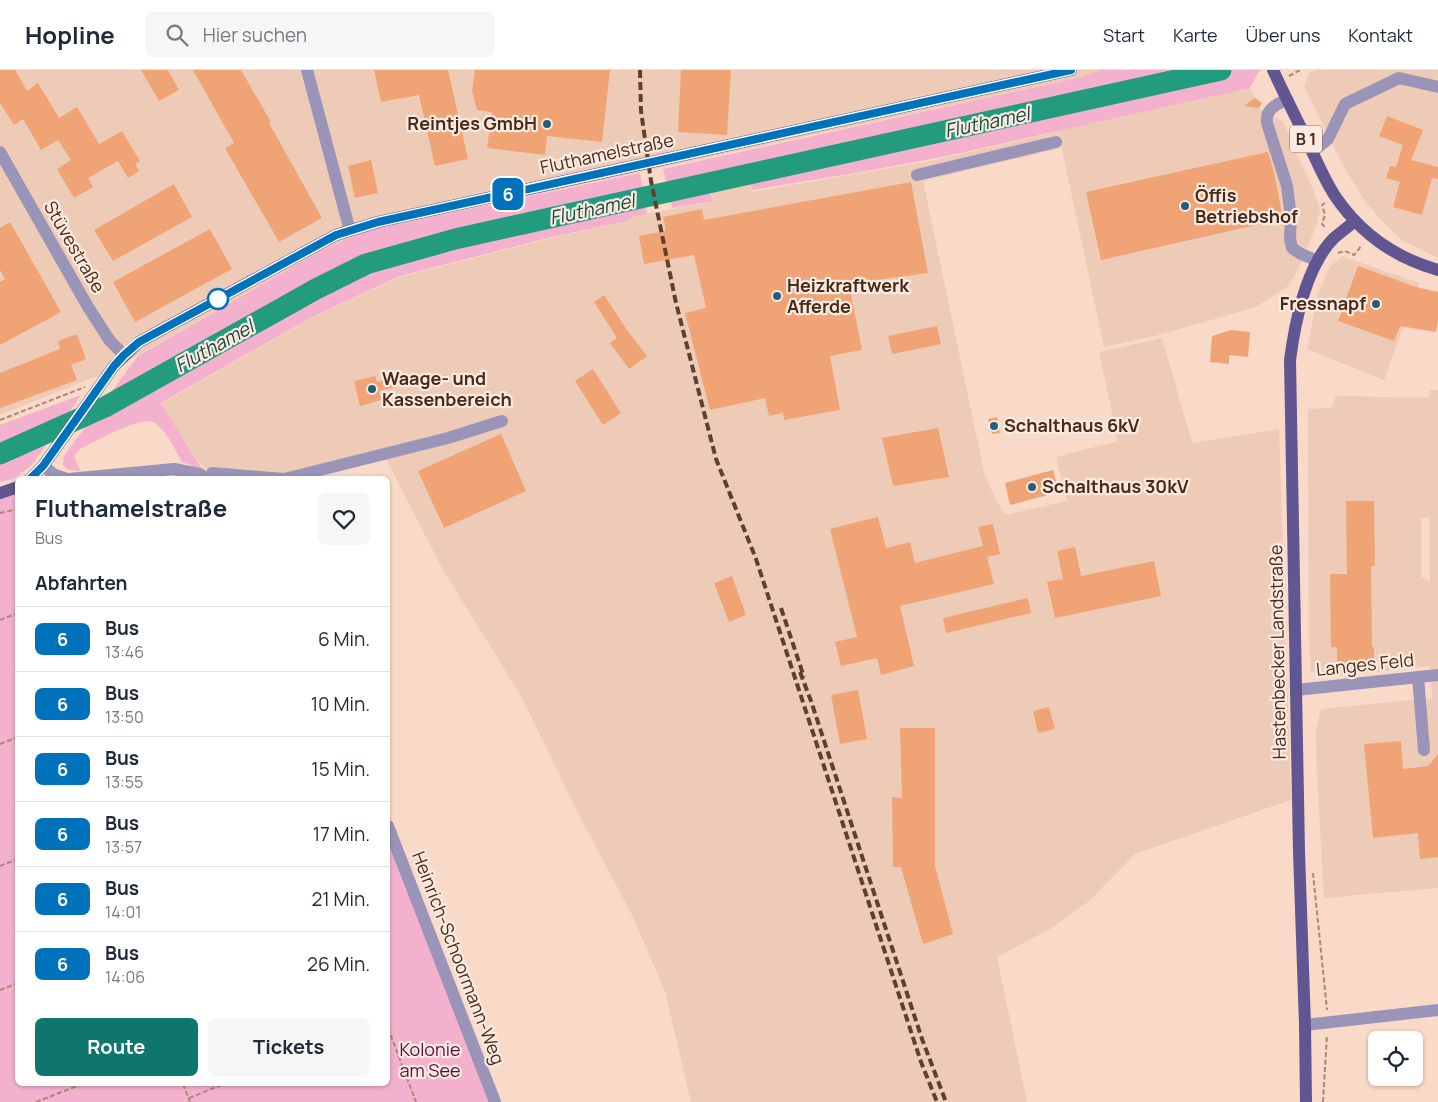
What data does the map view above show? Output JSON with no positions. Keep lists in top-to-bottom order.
{
  "streets": {
    "main road": ["B 1", "Fluthamelstraße", "Hastenbecker Landstraße"],
    "street": ["Stüvestraße", "Langes Feld", "Heinrich-Schoormann-Weg"]
  },
  "crossings": [
    ["B 1", "Hastenbecker Landstraße"],
    ["Fluthamelstraße", "Stüvestraße"],
    ["Hastenbecker Landstraße", "Langes Feld"]
  ],
  "water": ["Fluthamel"],
  "parks": ["Kolonie am See"],
  "places": [
    "Reintjes GmbH",
    "Öffis Betriebshof",
    "Heizkraftwerk Afferde",
    "Fressnapf",
    "Waage- und Kassenbereich",
    "Schalthaus 6kV",
    "Schalthaus 30kV"
  ],
  "lines": ["bus line 6"],
  "page": {
    "header": "Hopline",
    "search": "Hier suchen",
    "nav": [
      "Start",
      "Karte",
      "Über uns",
      "Kontakt"
    ],
    "on_map": "6",
    "heading": [
      ["Fluthamelstraße", "Bus"],
      "Abfahrten"
    ],
    "list": [
      {
        "mark": "6",
        "name": "Bus",
        "note": "13:46",
        "value": "6 Min."
      },
      {
        "mark": "6",
        "name": "Bus",
        "note": "13:50",
        "value": "10 Min."
      },
      {
        "mark": "6",
        "name": "Bus",
        "note": "13:55",
        "value": "15 Min."
      },
      {
        "mark": "6",
        "name": "Bus",
        "note": "13:57",
        "value": "17 Min."
      },
      {
        "mark": "6",
        "name": "Bus",
        "note": "14:01",
        "value": "21 Min."
      },
      {
        "mark": "6",
        "name": "Bus",
        "note": "14:06",
        "value": "26 Min."
      }
    ],
    "buttons": ["Route", "Tickets"]
  }
}
